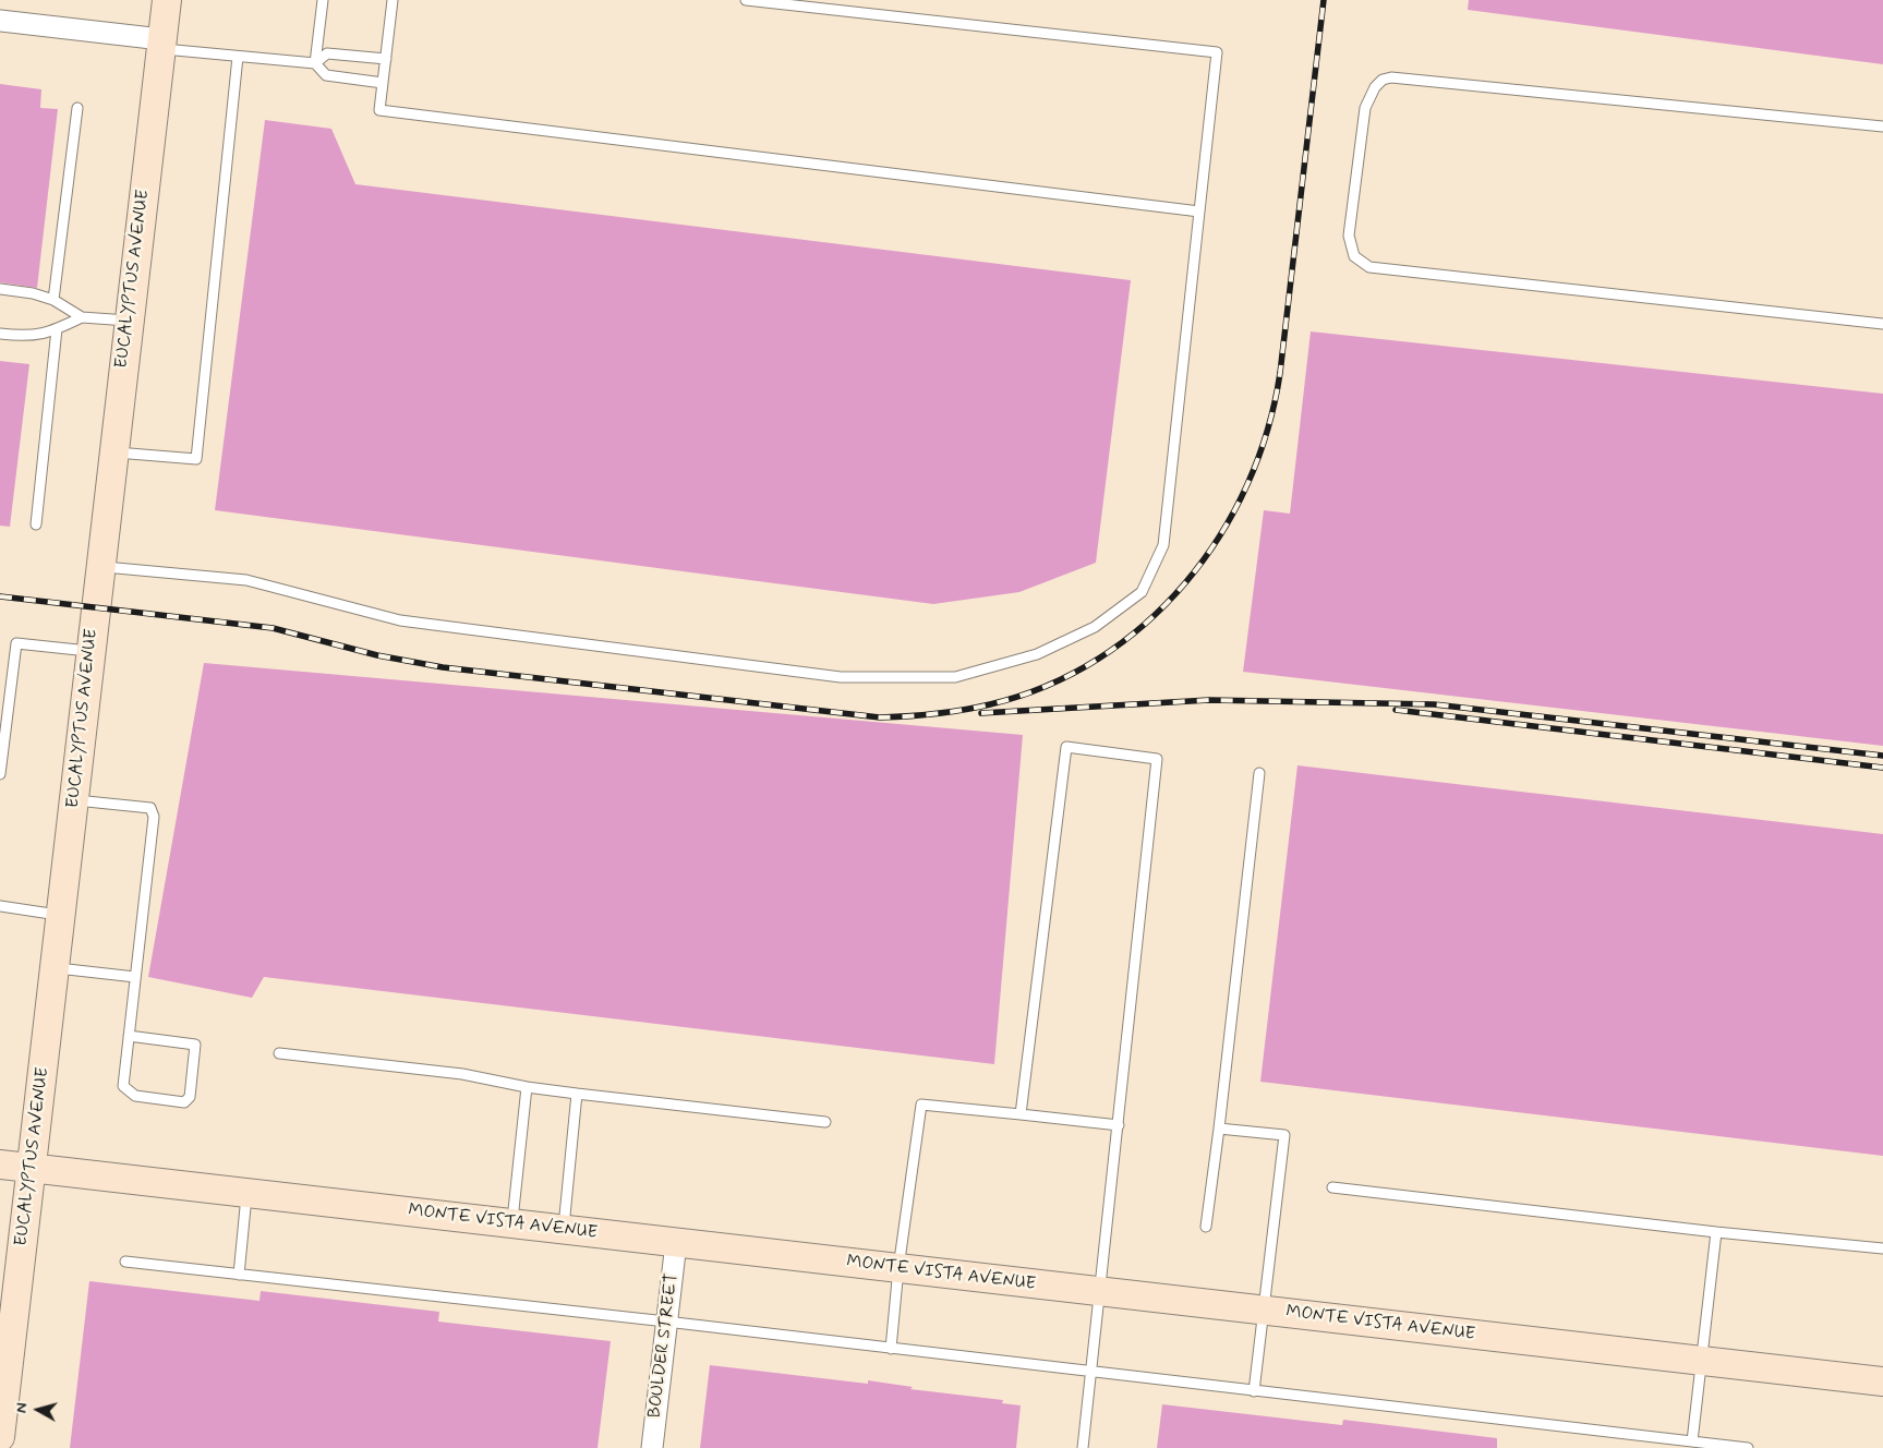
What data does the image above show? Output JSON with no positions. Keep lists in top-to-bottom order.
{
  "streets": {
    "street": ["EUCALYPTUS AVENUE", "MONTE VISTA AVENUE", "BOULDER STREET"]
  },
  "crossings": [
    ["EUCALYPTUS AVENUE", "MONTE VISTA AVENUE"],
    ["MONTE VISTA AVENUE", "BOULDER STREET"]
  ],
  "north": "left"
}
